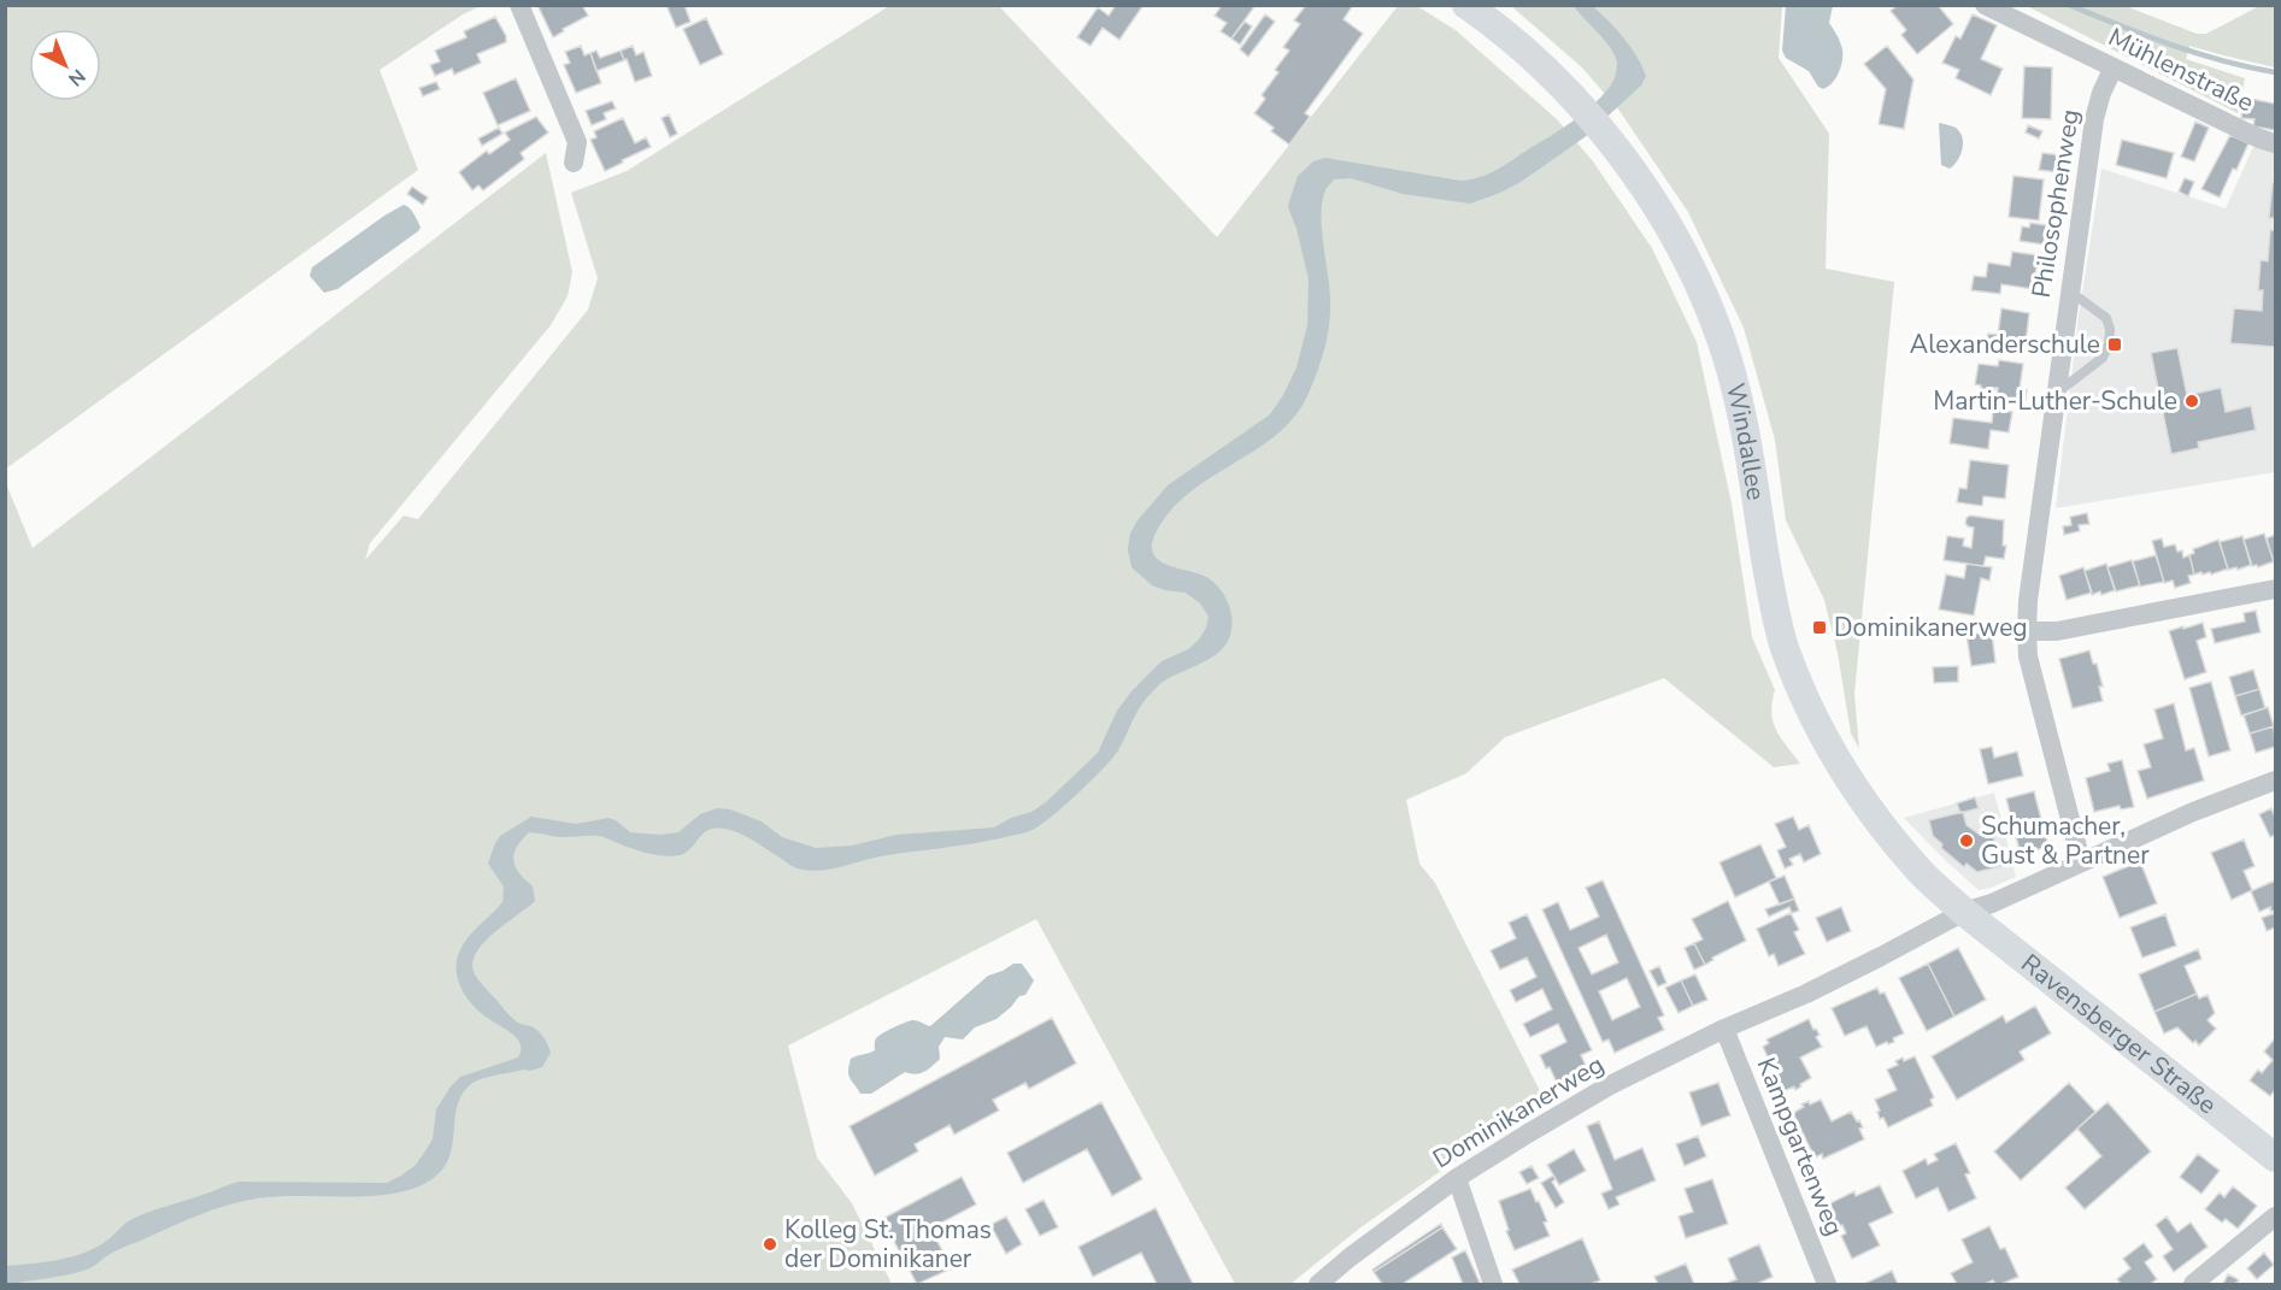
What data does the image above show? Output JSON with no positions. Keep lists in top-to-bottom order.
{
  "streets": {
    "main road": ["Windallee", "Ravensberger Straße"],
    "street": [
      "Mühlenstraße",
      "Philosophenweg",
      "Dominikanerweg",
      "Kampgartenweg"
    ]
  },
  "crossings": [
    ["Mühlenstraße", "Philosophenweg"],
    ["Philosophenweg", "Dominikanerweg"],
    ["Windallee", "Ravensberger Straße"],
    ["Windallee", "Dominikanerweg"],
    ["Ravensberger Straße", "Dominikanerweg"],
    ["Dominikanerweg", "Kampgartenweg"]
  ],
  "places": {
    "transit": ["Alexanderschule", "Dominikanerweg"],
    "other": ["Martin-Luther-Schule", "Schumacher, Gust & Partner", "Kolleg St. Thomas der Dominikaner"]
  },
  "north": "bottom right"
}
